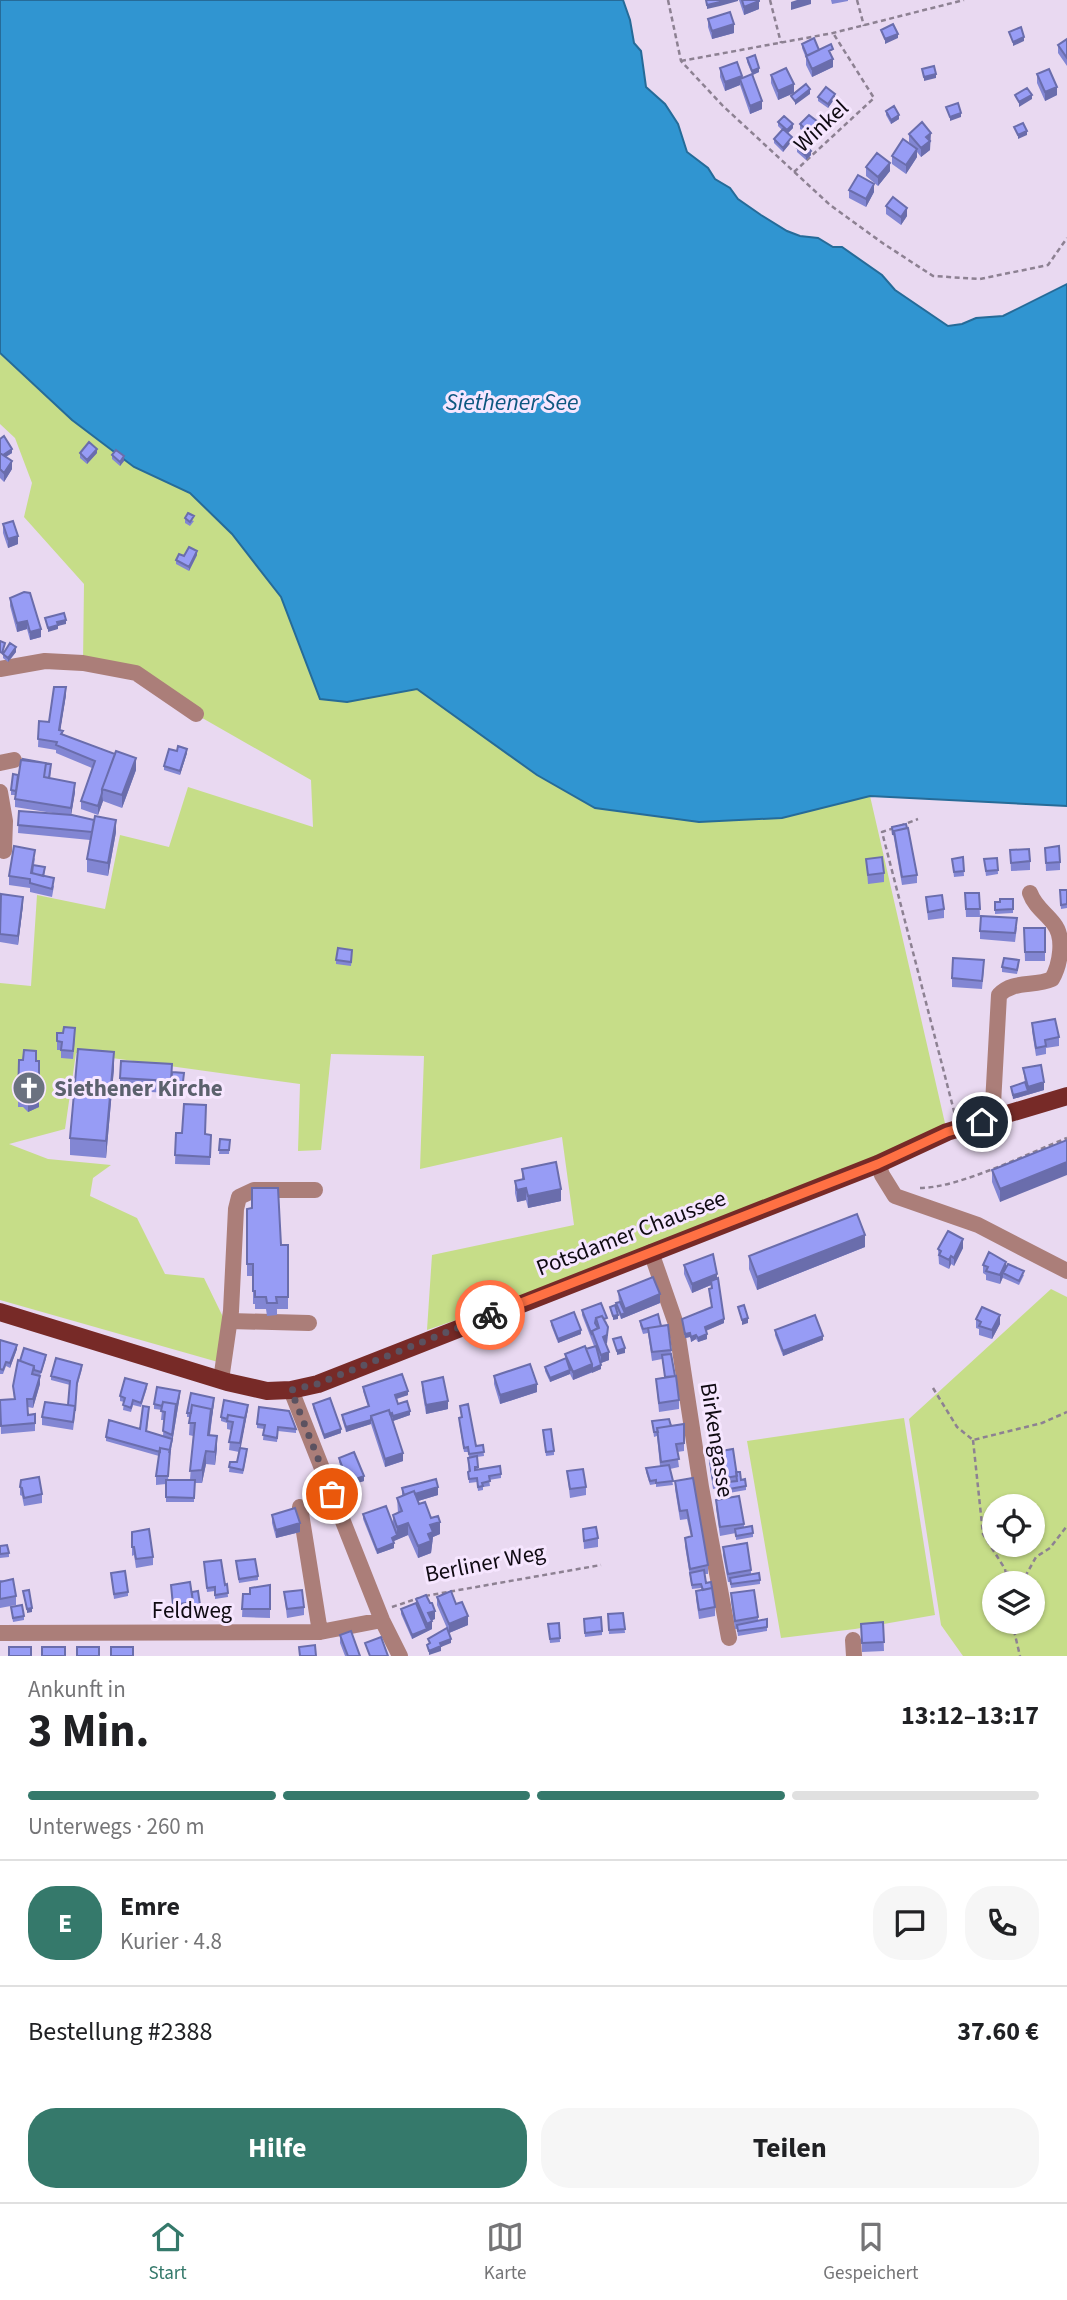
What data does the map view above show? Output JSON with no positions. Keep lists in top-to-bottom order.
{
  "streets": {
    "main road": ["Potsdamer Chaussee"],
    "street": ["Birkengasse", "Feldweg"],
    "path": ["Winkel", "Berliner Weg"]
  },
  "crossings": [
    ["Potsdamer Chaussee", "Birkengasse"],
    ["Berliner Weg", "Feldweg"]
  ],
  "water": ["Siethener See"],
  "places": {
    "church": ["Siethener Kirche"]
  },
  "page": {
    "heading": ["3 Min.", "Ankunft in", "13:12–13:17"],
    "panel": [
      "Emre",
      "Kurier · 4.8",
      "Bestellung #2388",
      "37.60 €"
    ],
    "bar": "Unterwegs · 260 m",
    "round": "E",
    "buttons": ["Hilfe", "Teilen"],
    "tabs": ["Start", "Karte", "Gespeichert"]
  }
}
